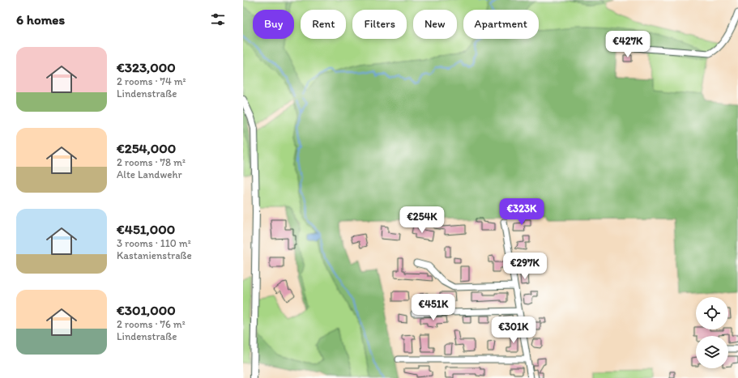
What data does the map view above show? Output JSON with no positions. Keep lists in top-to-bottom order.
{
  "page": {
    "heading": "6 homes",
    "chip": [
      "Buy",
      "Rent",
      "Filters",
      "New",
      "Apartment"
    ],
    "price": [
      "€427K",
      "€323K",
      "€254K",
      "€297K",
      "€451K",
      "€301K"
    ],
    "list": [
      {
        "name": "€323,000",
        "note": "2 rooms · 74 m² · Lindenstraße"
      },
      {
        "name": "€254,000",
        "note": "2 rooms · 78 m² · Alte Landwehr"
      },
      {
        "name": "€451,000",
        "note": "3 rooms · 110 m² · Kastanienstraße"
      },
      {
        "name": "€301,000",
        "note": "2 rooms · 76 m² · Lindenstraße"
      }
    ]
  }
}
